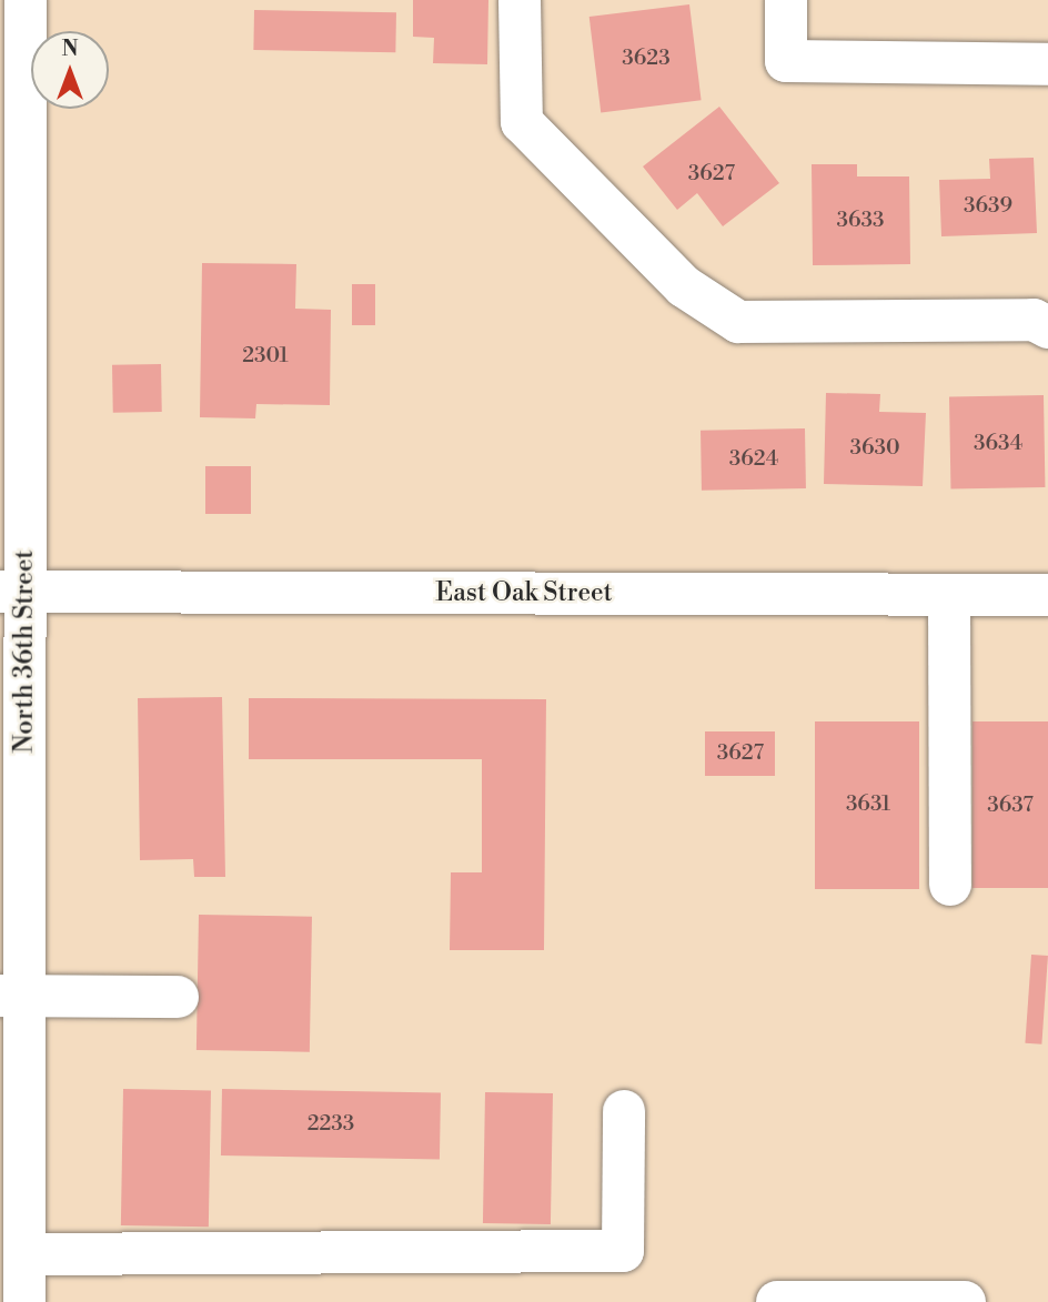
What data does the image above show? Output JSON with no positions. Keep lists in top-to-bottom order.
{
  "streets": {
    "street": ["East Oak Street", "North 36th Street"]
  },
  "crossings": [
    ["East Oak Street", "North 36th Street"]
  ],
  "house_numbers": [
    "3623",
    "3627",
    "3639",
    "3633",
    "2301",
    "3634",
    "3630",
    "3624",
    "3627",
    "3631",
    "3637",
    "2233"
  ],
  "north": "top"
}
